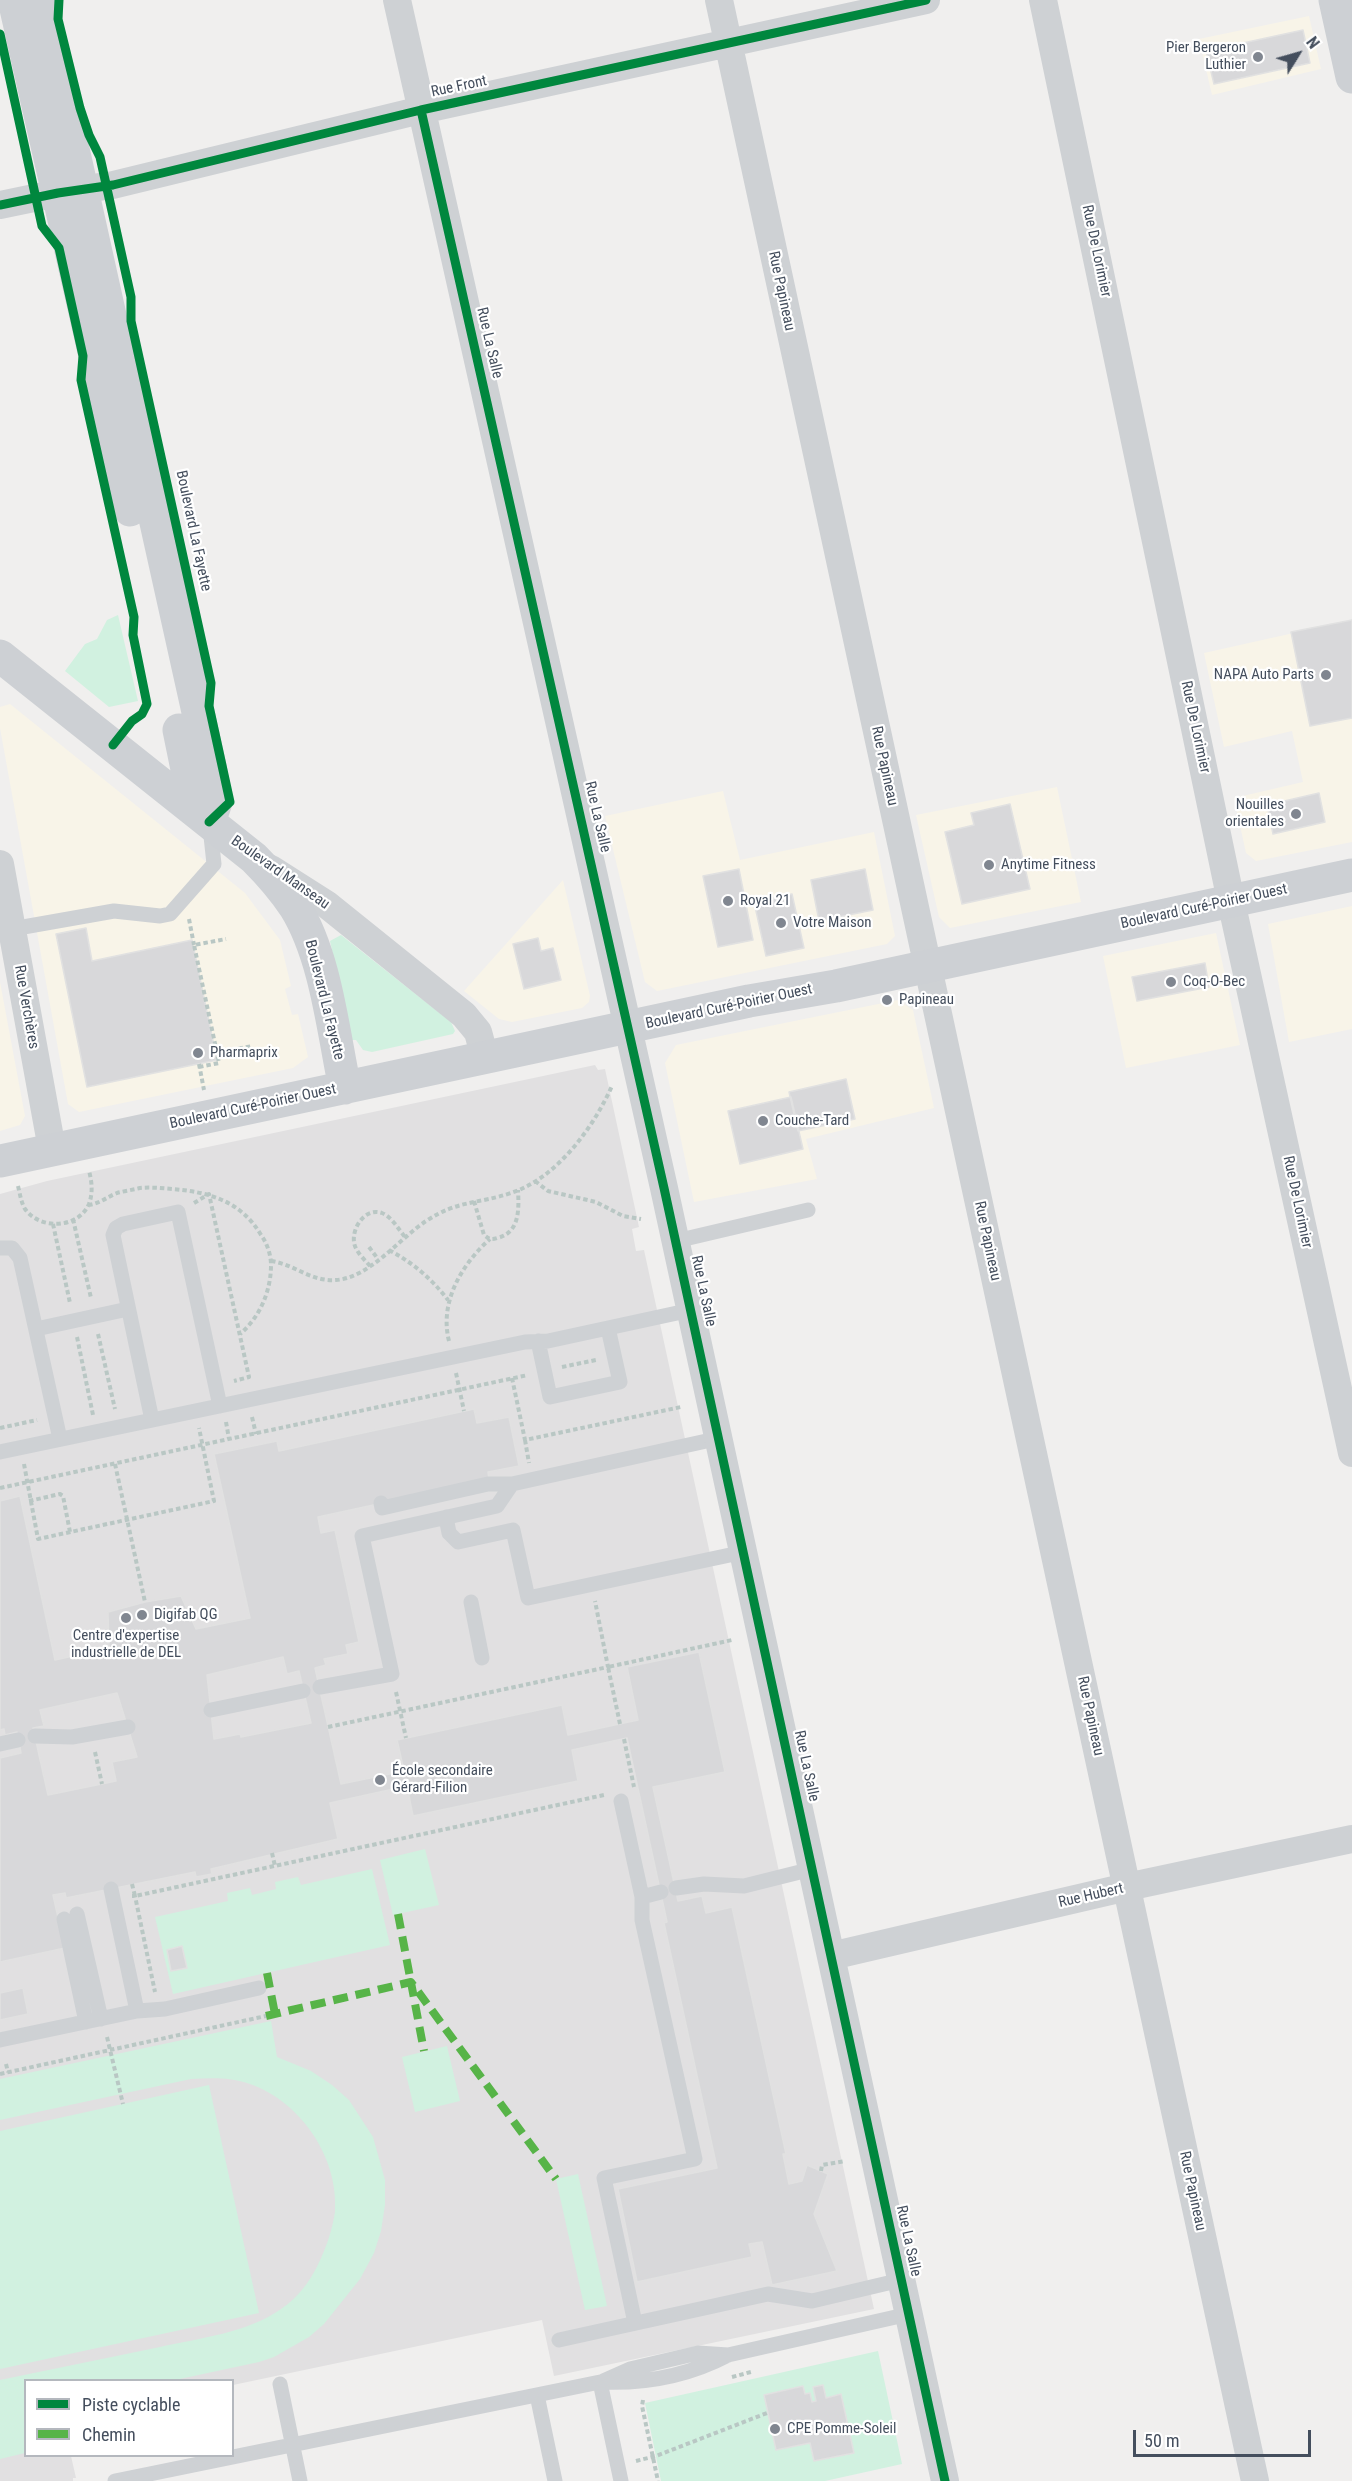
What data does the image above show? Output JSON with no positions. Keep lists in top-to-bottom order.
{
  "streets": {
    "street": [
      "Rue Front",
      "Rue De Lorimier",
      "Rue Papineau",
      "Rue La Salle",
      "Boulevard La Fayette",
      "Boulevard Manseau",
      "Boulevard Curé-Poirier Ouest",
      "Rue Verchères",
      "Rue Hubert"
    ]
  },
  "crossings": [
    ["Rue Front", "Rue Papineau"],
    ["Rue Front", "Rue La Salle"],
    ["Rue De Lorimier", "Boulevard Curé-Poirier Ouest"],
    ["Rue Papineau", "Boulevard Curé-Poirier Ouest"],
    ["Rue Papineau", "Rue Hubert"],
    ["Rue La Salle", "Boulevard Curé-Poirier Ouest"],
    ["Rue La Salle", "Rue Hubert"],
    ["Boulevard La Fayette", "Boulevard Manseau"],
    ["Boulevard La Fayette", "Boulevard Curé-Poirier Ouest"],
    ["Boulevard Manseau", "Boulevard Curé-Poirier Ouest"],
    ["Boulevard Curé-Poirier Ouest", "Rue Verchères"]
  ],
  "places": [
    "Pier Bergeron Luthier",
    "NAPA Auto Parts",
    "Nouilles orientales",
    "Anytime Fitness",
    "Royal 21",
    "Votre Maison",
    "Coq-O-Bec",
    "Papineau",
    "Pharmaprix",
    "Couche-Tard",
    "Digifab QG",
    "Centre d'expertise industrielle de DEL",
    "École secondaire Gérard-Filion",
    "CPE Pomme-Soleil"
  ],
  "legend": ["Piste cyclable", "Chemin"],
  "scale_bar": "50 m",
  "north": "top right"
}
